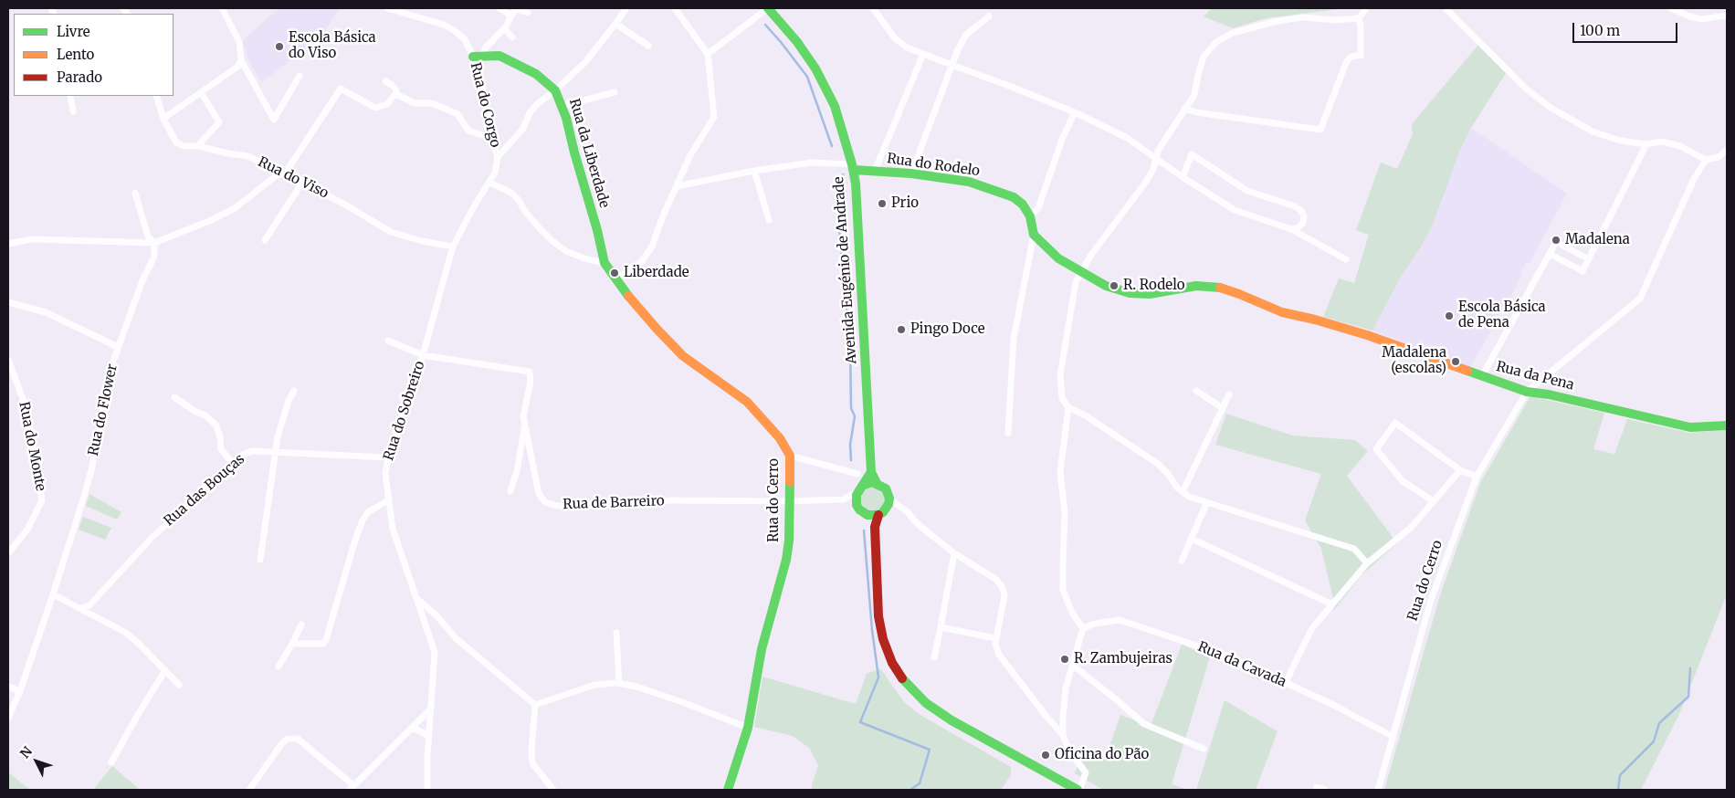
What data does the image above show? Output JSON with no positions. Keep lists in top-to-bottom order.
{
  "streets": {
    "street": [
      "Rua do Corgo",
      "Rua da Liberdade",
      "Rua do Rodelo",
      "Rua do Viso",
      "Avenida Eugénio de Andrade",
      "Rua da Pena",
      "Rua do Flower",
      "Rua do Sobreiro",
      "Rua do Monte",
      "Rua das Bouças",
      "Rua do Cerro",
      "Rua de Barreiro",
      "Rua da Cavada"
    ]
  },
  "crossings": [
    ["Rua do Corgo", "Rua do Viso"],
    ["Rua do Corgo", "Rua do Sobreiro"],
    ["Rua da Liberdade", "Rua do Cerro"],
    ["Rua do Rodelo", "Avenida Eugénio de Andrade"],
    ["Rua do Viso", "Rua do Sobreiro"],
    ["Rua da Pena", "Rua do Cerro"],
    ["Rua do Sobreiro", "Rua das Bouças"],
    ["Rua do Sobreiro", "Rua de Barreiro"],
    ["Rua do Cerro", "Rua de Barreiro"],
    ["Rua do Cerro", "Rua da Cavada"]
  ],
  "places": [
    "Escola Básica do Viso",
    "Prio",
    "Madalena",
    "Liberdade",
    "R. Rodelo",
    "Escola Básica de Pena",
    "Pingo Doce",
    "Madalena (escolas)",
    "R. Zambujeiras",
    "Oficina do Pão"
  ],
  "legend": ["Livre", "Lento", "Parado"],
  "scale_bar": "100 m",
  "north": "top left"
}
